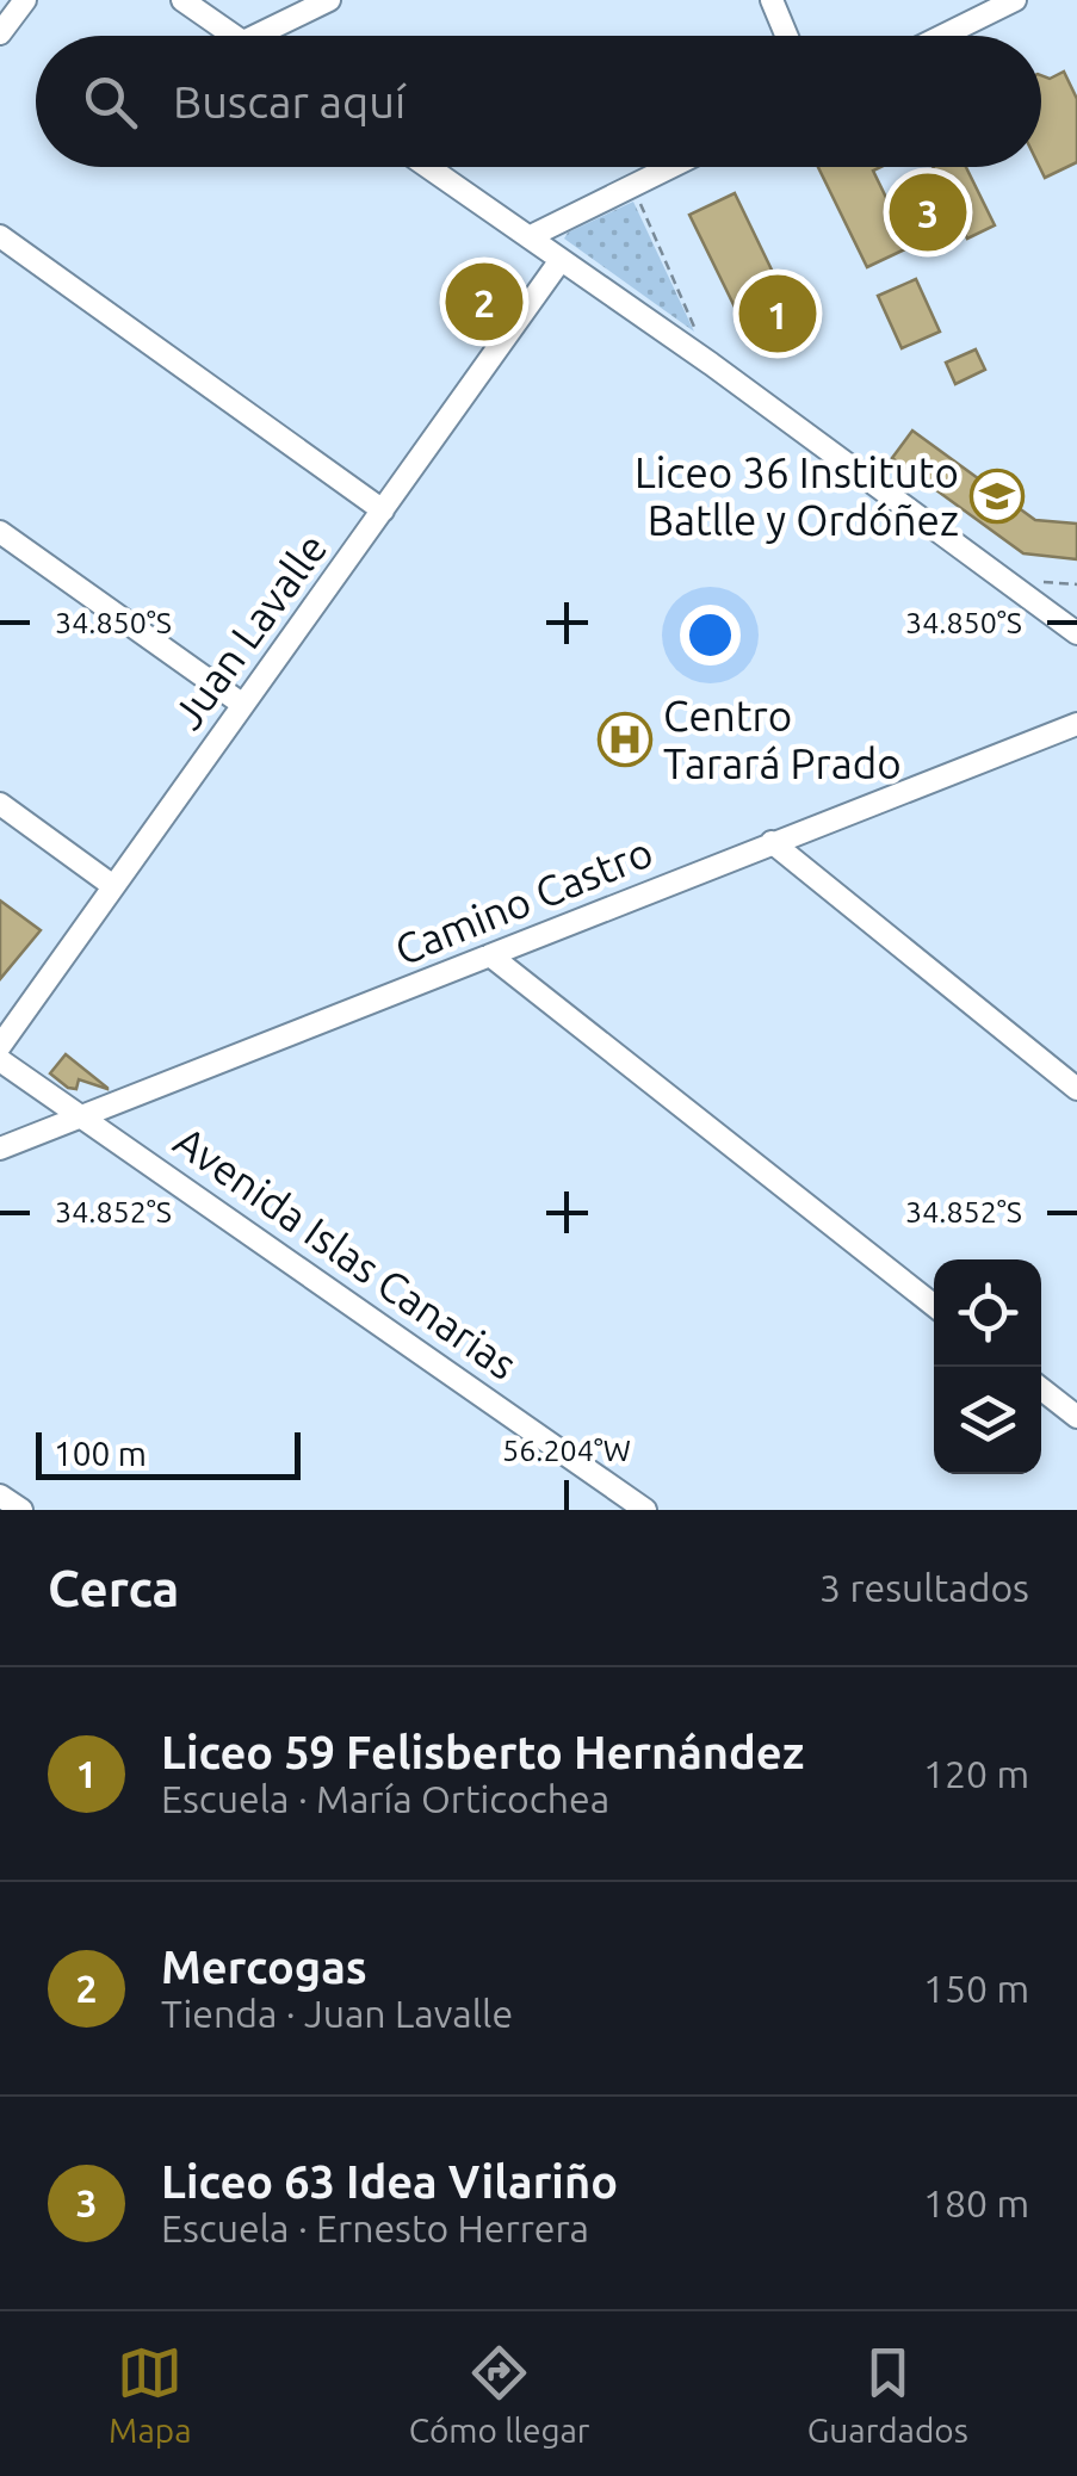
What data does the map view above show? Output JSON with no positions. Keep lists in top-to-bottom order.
{
  "streets": {
    "street": ["Juan Lavalle", "Camino Castro", "Avenida Islas Canarias"]
  },
  "crossings": [
    ["Camino Castro", "Avenida Islas Canarias"]
  ],
  "places": {
    "school or university": ["Liceo 36 Instituto Batlle y Ordóñez"],
    "hospital": ["Centro Tarará Prado"]
  },
  "scale_bar": "100 m",
  "page": {
    "search": "Buscar aquí",
    "pins": ["3", "2", "1"],
    "scale": "100 m",
    "heading": ["Cerca", "3 resultados"],
    "list": [
      {
        "mark": "1",
        "name": "Liceo 59 Felisberto Hernández",
        "note": "Escuela · María Orticochea",
        "value": "120 m"
      },
      {
        "mark": "2",
        "name": "Mercogas",
        "note": "Tienda · Juan Lavalle",
        "value": "150 m"
      },
      {
        "mark": "3",
        "name": "Liceo 63 Idea Vilariño",
        "note": "Escuela · Ernesto Herrera",
        "value": "180 m"
      }
    ],
    "nav": ["Mapa", "Cómo llegar", "Guardados"]
  },
  "coordinates": ["34.850°S", "34.852°S", "56.204°W"]
}
